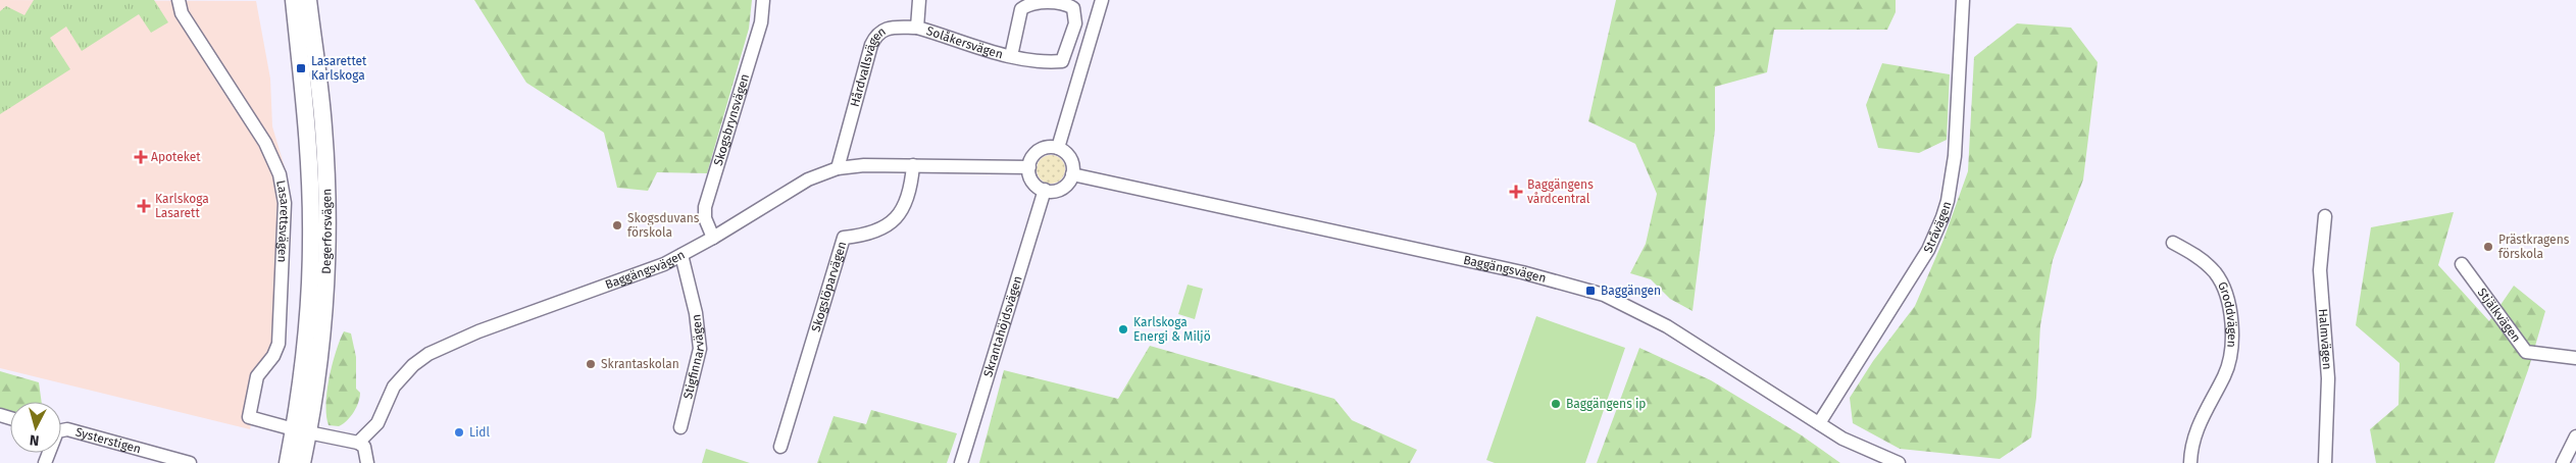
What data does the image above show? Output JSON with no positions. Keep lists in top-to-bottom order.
{
  "streets": {
    "main road": ["Degerforsvägen"],
    "street": [
      "Solåkersvägen",
      "Hårdvallsvägen",
      "Skogsbrynsvägen",
      "Lasarettsvägen",
      "Stråvägen",
      "Baggängsvägen",
      "Skogslöparvägen",
      "Groddvägen",
      "Stjälkvägen",
      "Skrantahöjdsvägen",
      "Halmvägen",
      "Stigfinnarvägen",
      "Systerstigen"
    ]
  },
  "crossings": [
    ["Solåkersvägen", "Hårdvallsvägen"],
    ["Hårdvallsvägen", "Baggängsvägen"],
    ["Skogsbrynsvägen", "Baggängsvägen"],
    ["Lasarettsvägen", "Degerforsvägen"],
    ["Lasarettsvägen", "Baggängsvägen"],
    ["Stråvägen", "Baggängsvägen"],
    ["Baggängsvägen", "Skogslöparvägen"],
    ["Baggängsvägen", "Skrantahöjdsvägen"],
    ["Baggängsvägen", "Stigfinnarvägen"]
  ],
  "places": {
    "transit": ["Lasarettet Karlskoga", "Baggängen"],
    "health": ["Apoteket", "Baggängens vårdcentral", "Karlskoga Lasarett"],
    "other": [
      "Skogsduvans förskola",
      "Prästkragens förskola",
      "Karlskoga Energi & Miljö",
      "Skrantaskolan",
      "Baggängens ip",
      "Lidl"
    ]
  },
  "north": "bottom"
}
